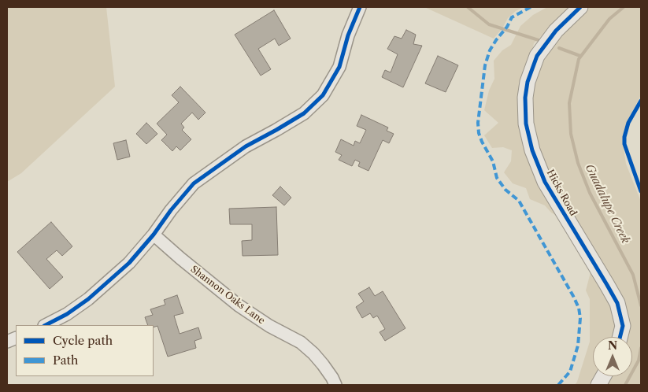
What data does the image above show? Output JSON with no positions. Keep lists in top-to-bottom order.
{
  "streets": {
    "street": ["Hicks Road", "Shannon Oaks Lane"]
  },
  "water": ["Guadalupe Creek"],
  "legend": ["Cycle path", "Path"],
  "north": "top"
}
